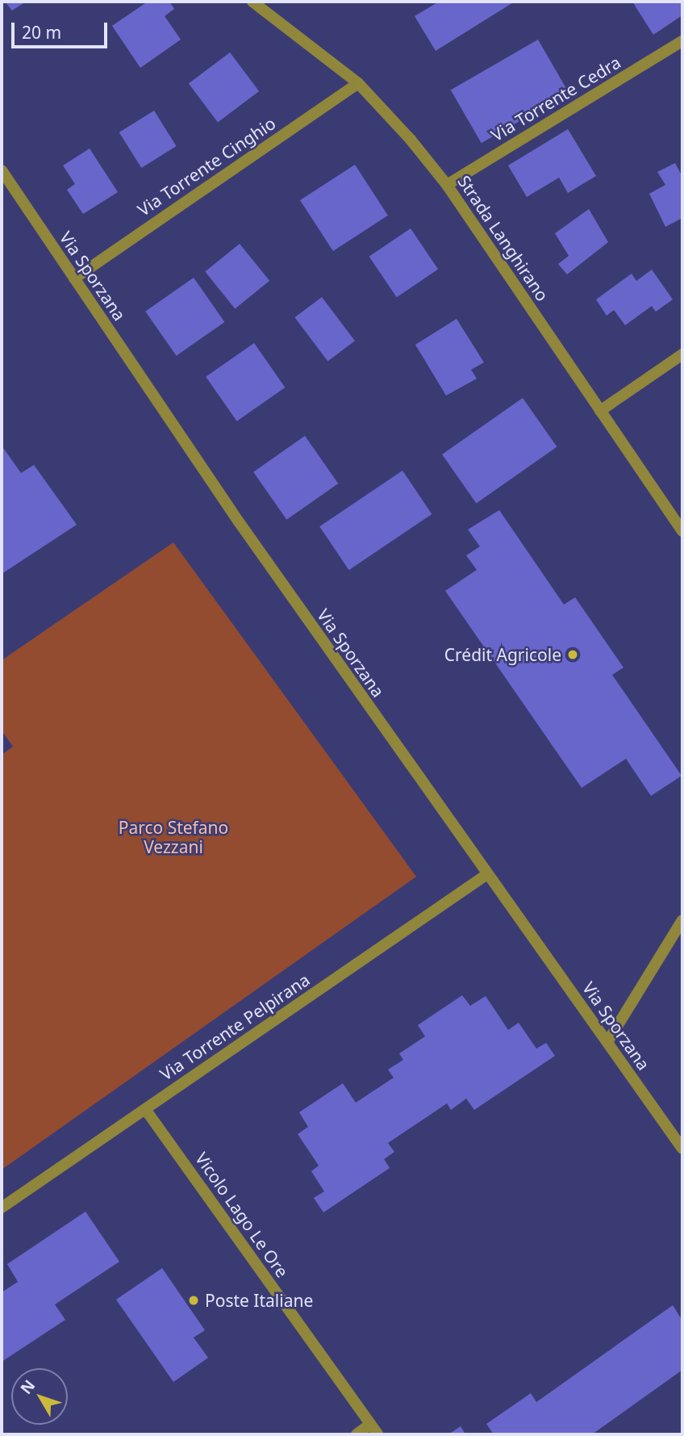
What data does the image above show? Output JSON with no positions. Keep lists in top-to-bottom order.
{
  "streets": {
    "street": [
      "Via Torrente Cedra",
      "Via Torrente Cinghio",
      "Strada Langhirano",
      "Via Sporzana",
      "Via Torrente Pelpirana",
      "Vicolo Lago Le Ore"
    ]
  },
  "crossings": [
    ["Via Torrente Cedra", "Strada Langhirano"],
    ["Via Torrente Cinghio", "Strada Langhirano"],
    ["Via Torrente Cinghio", "Via Sporzana"],
    ["Via Sporzana", "Via Torrente Pelpirana"],
    ["Via Torrente Pelpirana", "Vicolo Lago Le Ore"]
  ],
  "parks": ["Parco Stefano Vezzani"],
  "places": ["Crédit Agricole", "Poste Italiane"],
  "scale_bar": "20 m",
  "north": "top left"
}
